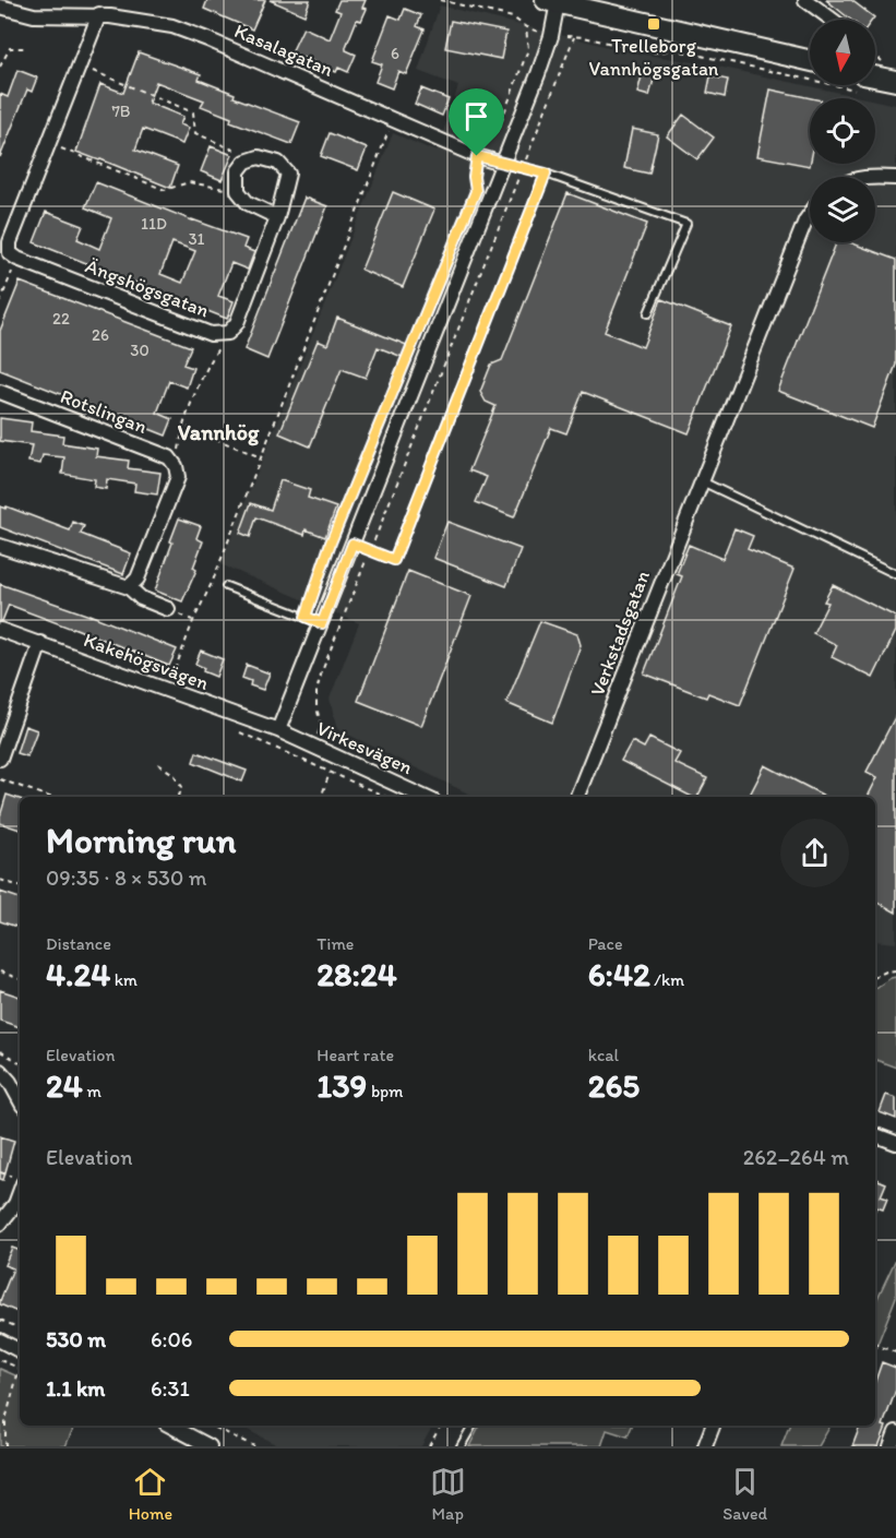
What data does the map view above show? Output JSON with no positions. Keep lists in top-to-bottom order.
{
  "streets": {
    "street": [
      "Kasalagatan",
      "Ängshögsgatan",
      "Rotslingan",
      "Verkstadsgatan",
      "Kakehögsvägen",
      "Virkesvägen"
    ]
  },
  "crossings": [
    ["Kakehögsvägen", "Virkesvägen"]
  ],
  "districts": ["Vannhög"],
  "places": {
    "transit": ["Trelleborg Vannhögsgatan"]
  },
  "house_numbers": [
    "6",
    "7B",
    "11D",
    "31",
    "22",
    "26",
    "30"
  ],
  "north": "bottom",
  "page": {
    "heading": ["Morning run", "09:35 · 8 × 530 m"],
    "stats": [
      ["Distance", "4.24 km"],
      ["Time", "28:24"],
      ["Pace", "6:42 /km"],
      ["Elevation", "24 m"],
      ["Heart rate", "139 bpm"],
      ["kcal", "265"]
    ],
    "chart": ["Elevation", "262–264 m"],
    "list": [
      {
        "name": "530 m",
        "note": "6:06"
      },
      {
        "name": "1.1 km",
        "note": "6:31"
      }
    ],
    "tabs": ["Home", "Map", "Saved"]
  }
}
